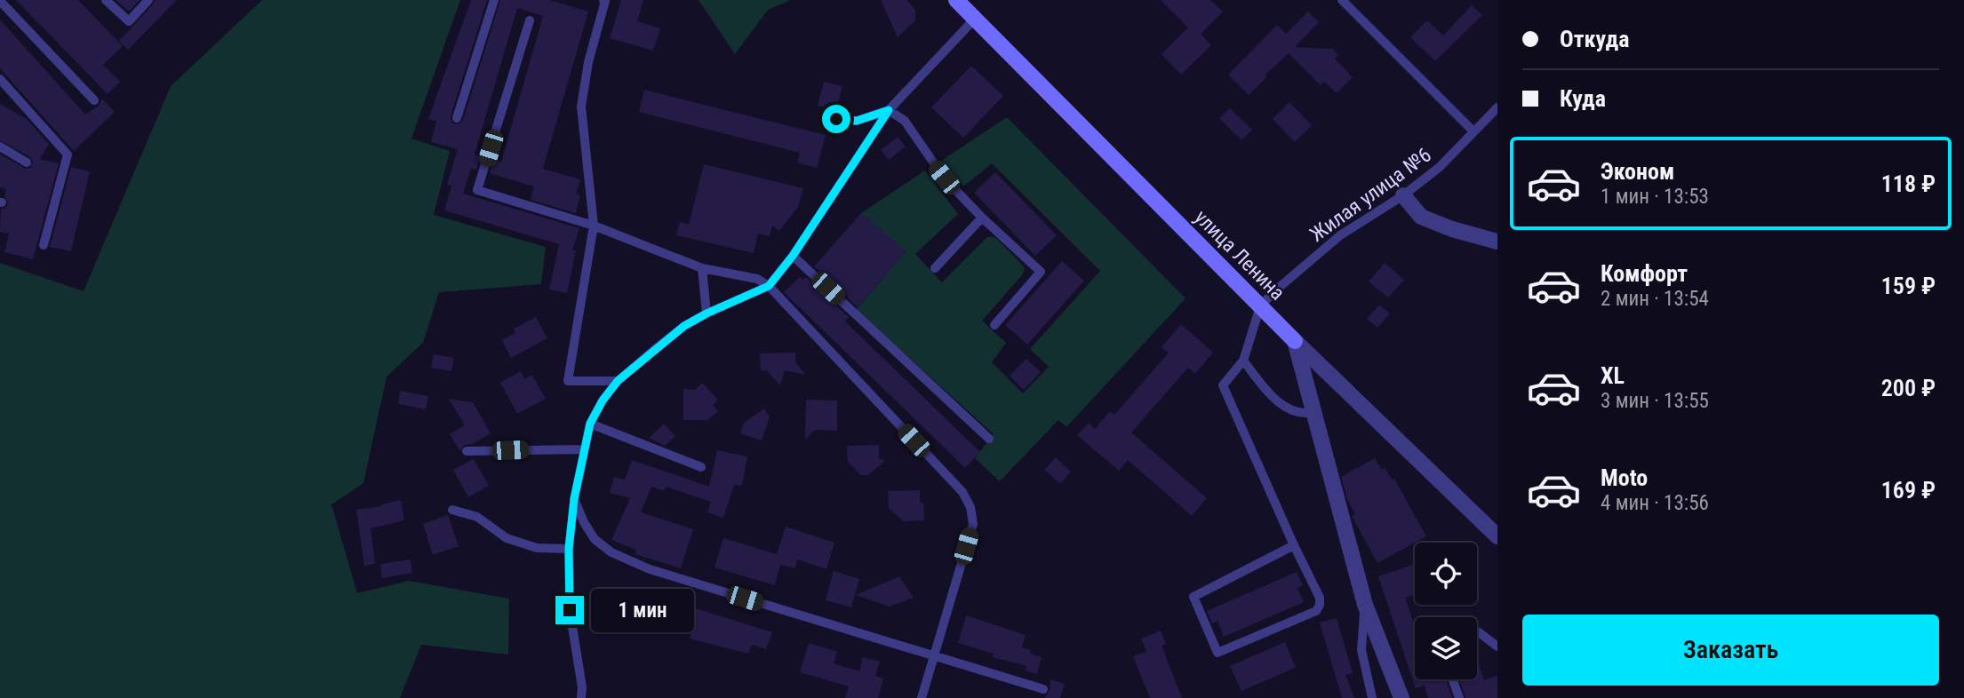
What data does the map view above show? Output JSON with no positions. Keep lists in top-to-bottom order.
{
  "streets": {
    "street": ["улица Ленина"],
    "lane": ["Жилая улица №6"]
  },
  "crossings": [
    ["Жилая улица №6", "улица Ленина"]
  ],
  "page": {
    "banner": ["Откуда", "Куда"],
    "list": [
      {
        "name": "Эконом",
        "note": "1 мин · 13:53",
        "value": "118 ₽"
      },
      {
        "name": "Комфорт",
        "note": "2 мин · 13:54",
        "value": "159 ₽"
      },
      {
        "name": "XL",
        "note": "3 мин · 13:55",
        "value": "200 ₽"
      },
      {
        "name": "Moto",
        "note": "4 мин · 13:56",
        "value": "169 ₽"
      }
    ],
    "bubble": "1 мин",
    "buttons": "Заказать"
  }
}
